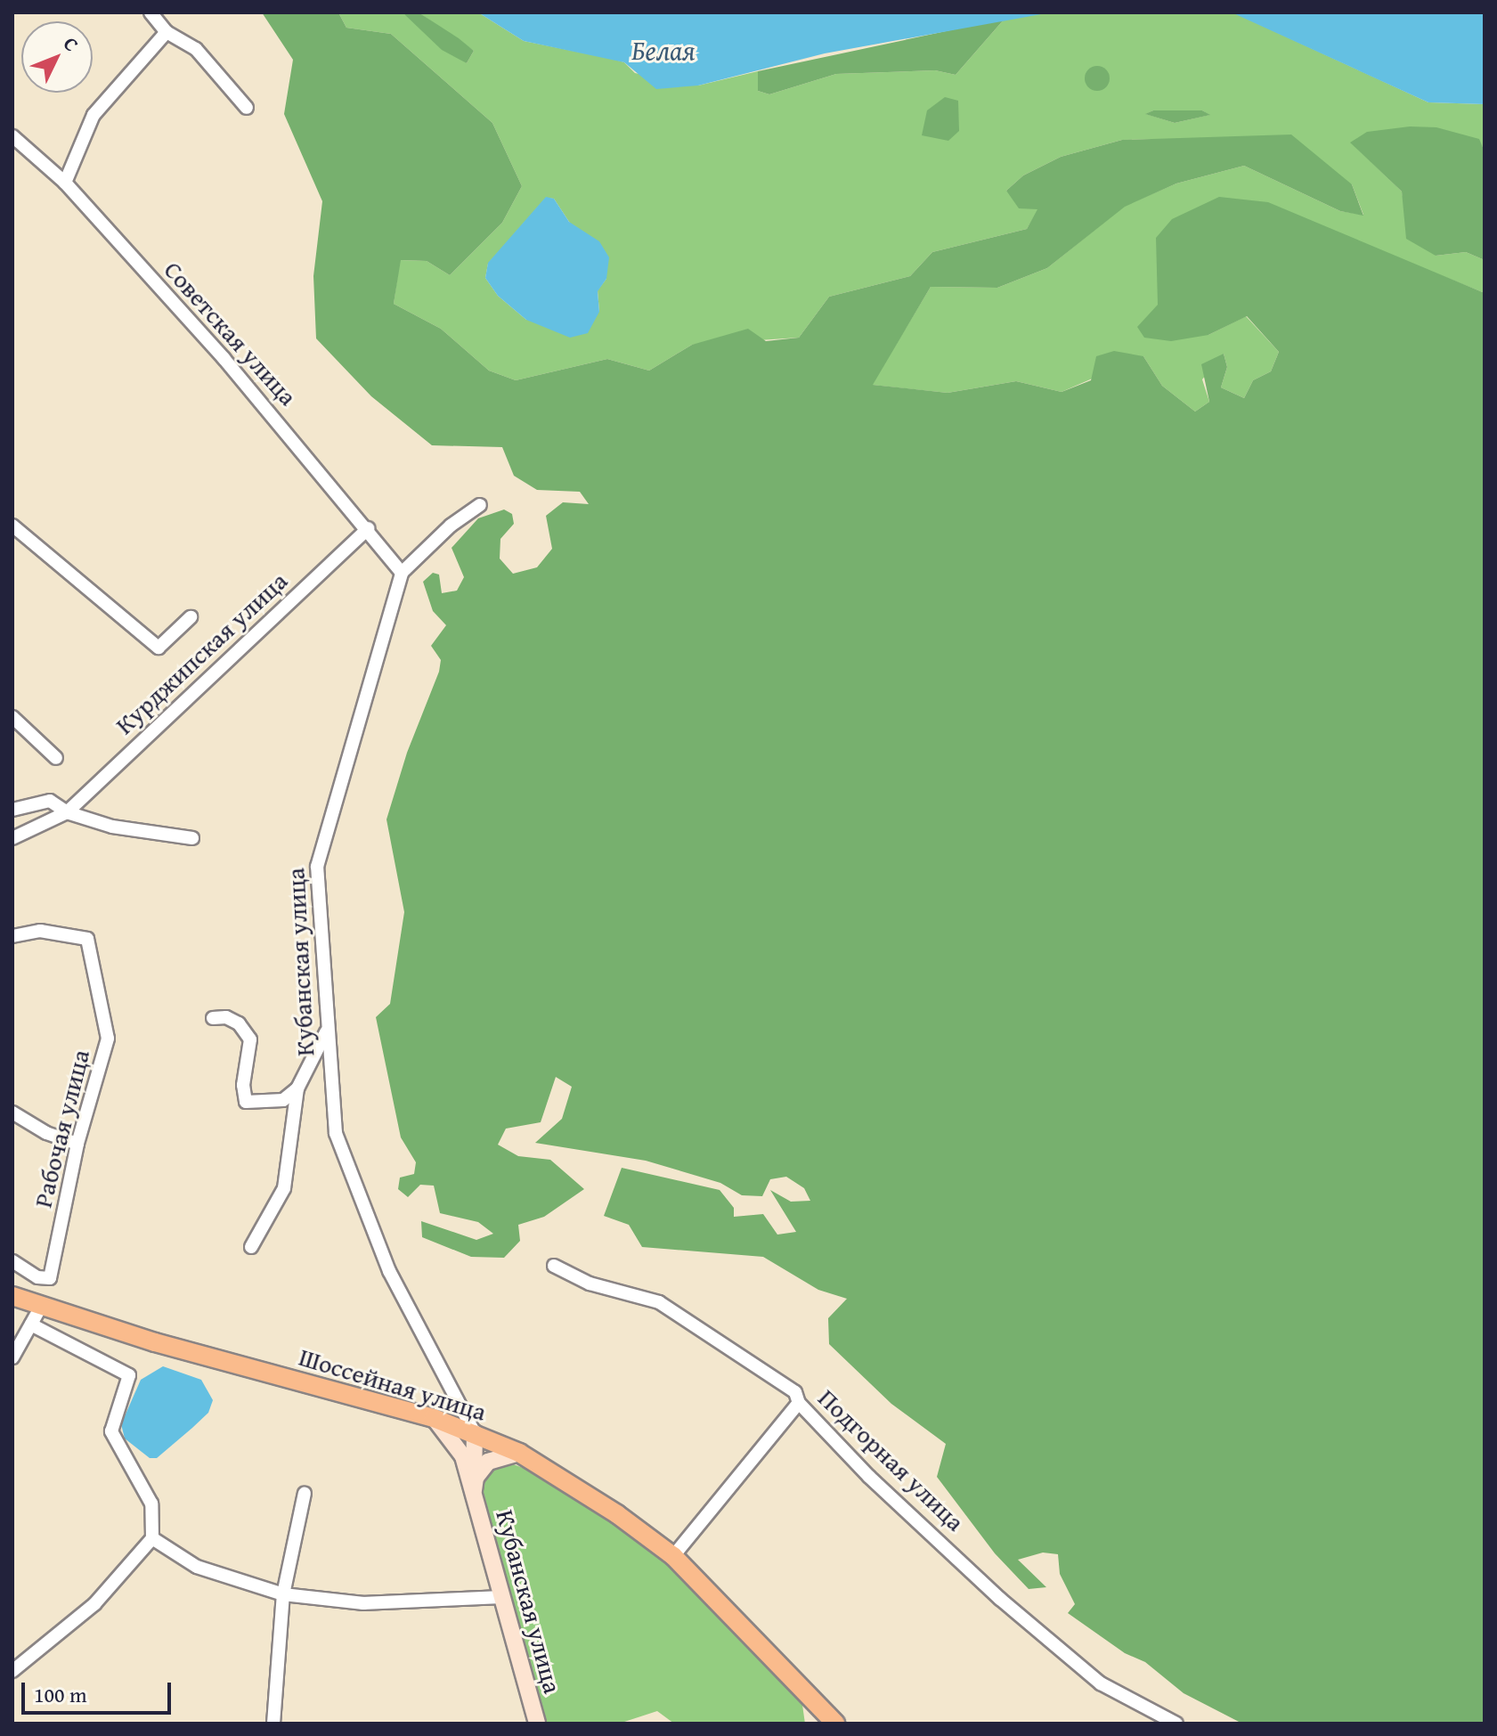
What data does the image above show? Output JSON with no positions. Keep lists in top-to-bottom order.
{
  "streets": {
    "main road": ["Кубанская улица", "Шоссейная улица"],
    "street": [
      "Советская улица",
      "Курджипская улица",
      "Рабочая улица",
      "Подгорная улица"
    ]
  },
  "crossings": [
    ["Советская улица", "Курджипская улица"],
    ["Советская улица", "Кубанская улица"],
    ["Кубанская улица", "Шоссейная улица"]
  ],
  "water": ["Белая"],
  "scale_bar": "100 m",
  "north": "top right"
}
